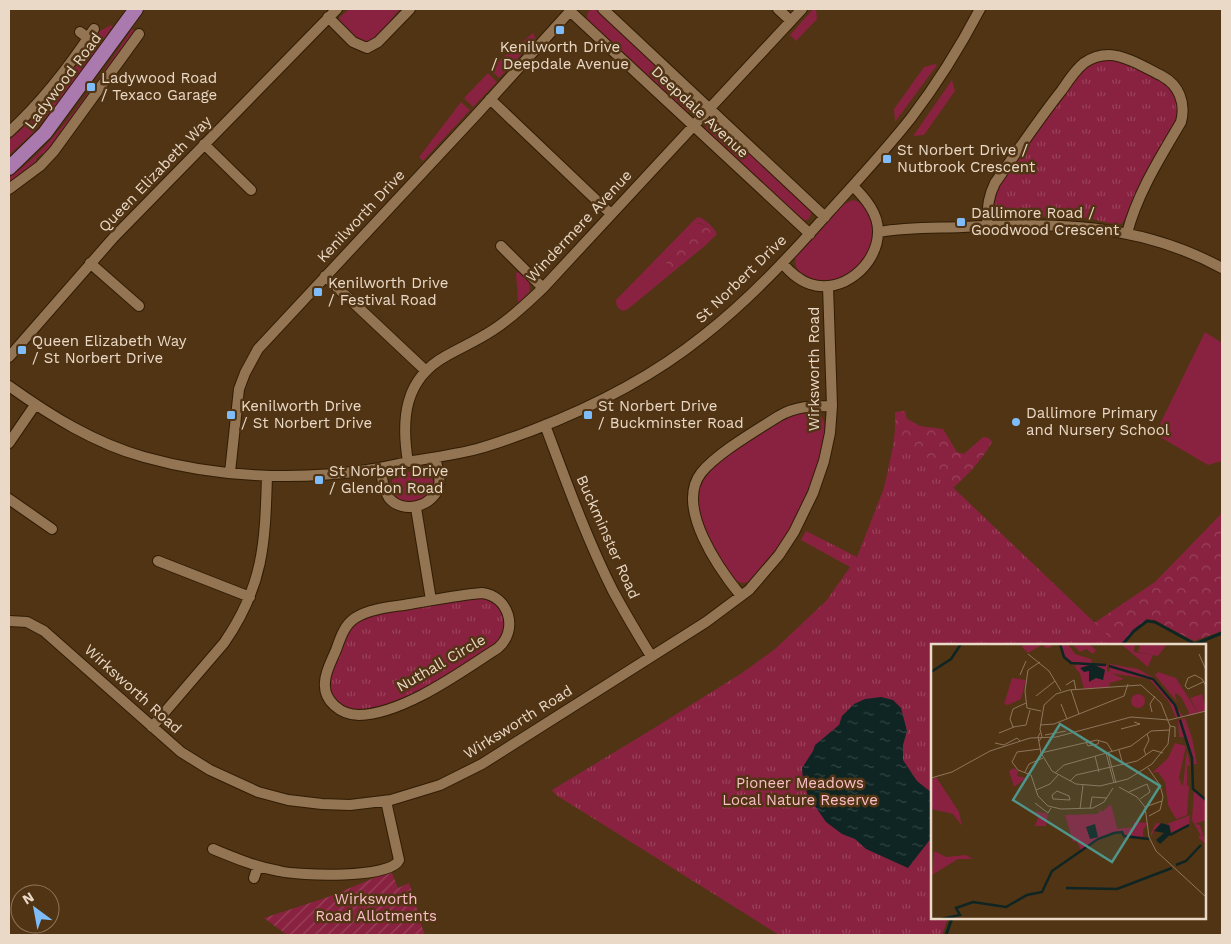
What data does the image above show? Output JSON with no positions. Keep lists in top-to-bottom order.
{
  "streets": {
    "main road": ["Ladywood Road"],
    "street": [
      "Deepdale Avenue",
      "Queen Elizabeth Way",
      "Kenilworth Drive",
      "Windermere Avenue",
      "St Norbert Drive",
      "Wirksworth Road",
      "Buckminster Road",
      "Nuthall Circle"
    ]
  },
  "crossings": [
    ["Deepdale Avenue", "Kenilworth Drive"],
    ["Deepdale Avenue", "Windermere Avenue"],
    ["Deepdale Avenue", "St Norbert Drive"],
    ["Kenilworth Drive", "St Norbert Drive"],
    ["Windermere Avenue", "St Norbert Drive"],
    ["St Norbert Drive", "Buckminster Road"],
    ["Wirksworth Road", "Buckminster Road"]
  ],
  "parks": ["Pioneer Meadows Local Nature Reserve", "Wirksworth Road Allotments"],
  "places": {
    "transit": [
      "Kenilworth Drive / Deepdale Avenue",
      "Ladywood Road / Texaco Garage",
      "St Norbert Drive / Nutbrook Crescent",
      "Dallimore Road / Goodwood Crescent",
      "Kenilworth Drive / Festival Road",
      "Queen Elizabeth Way / St Norbert Drive",
      "Kenilworth Drive / St Norbert Drive",
      "St Norbert Drive / Buckminster Road",
      "St Norbert Drive / Glendon Road"
    ],
    "other": ["Dallimore Primary and Nursery School"]
  },
  "north": "top left"
}
